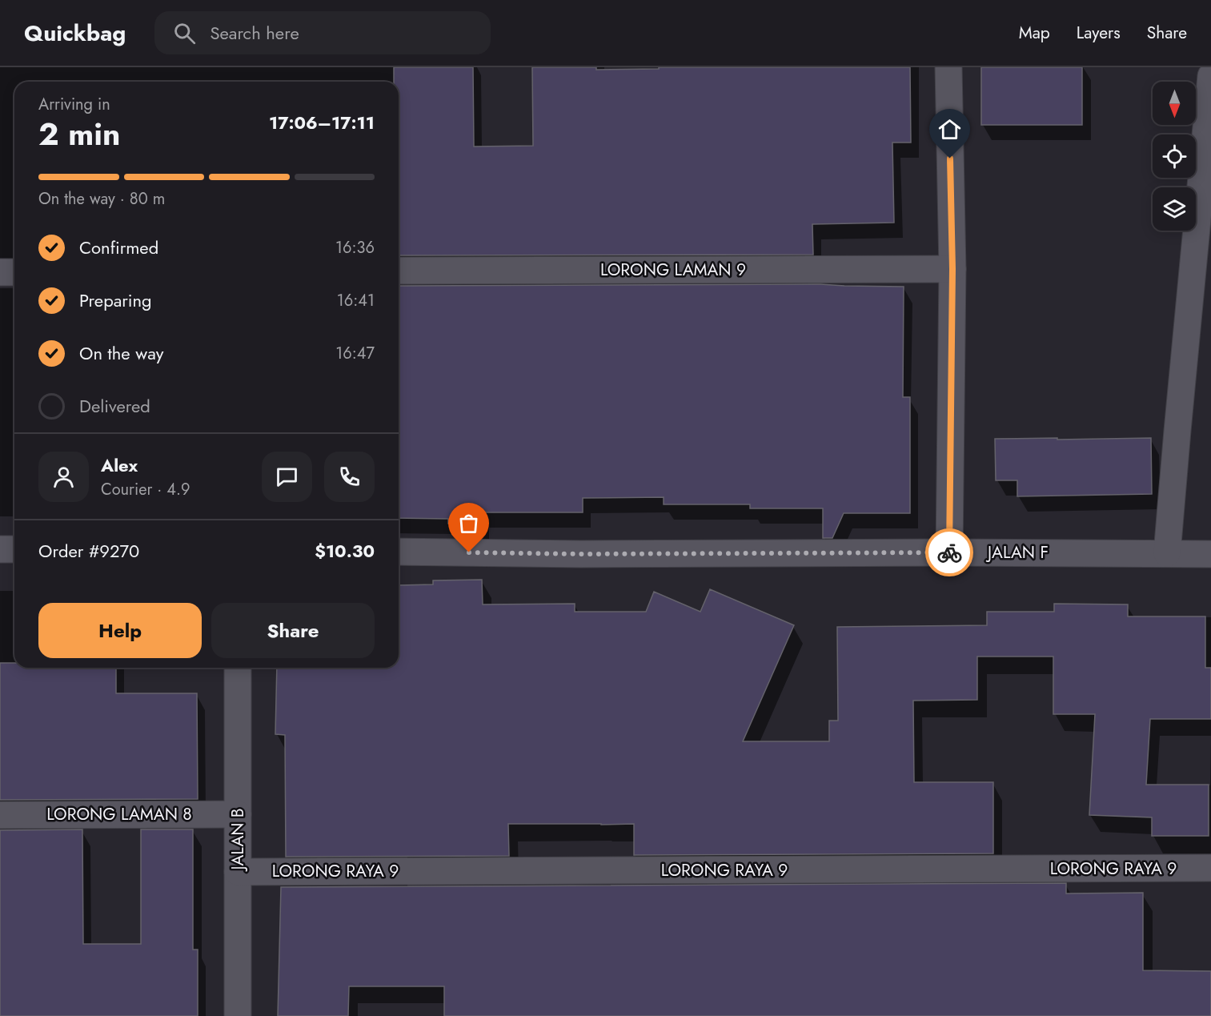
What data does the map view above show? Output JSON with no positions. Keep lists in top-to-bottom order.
{
  "streets": {
    "street": [
      "LORONG LAMAN 9",
      "JALAN F",
      "LORONG LAMAN 8",
      "JALAN B",
      "LORONG RAYA 9"
    ]
  },
  "crossings": [
    ["LORONG LAMAN 8", "JALAN B"],
    ["JALAN B", "LORONG RAYA 9"]
  ],
  "north": "bottom",
  "page": {
    "header": "Quickbag",
    "search": "Search here",
    "nav": ["Map", "Layers", "Share"],
    "heading": ["2 min", "Arriving in", "17:06–17:11"],
    "panel": [
      "Alex",
      "Courier · 4.9",
      "Order #9270",
      "$10.30"
    ],
    "bar": "On the way · 80 m",
    "list": [
      ["Confirmed", "16:36"],
      ["Preparing", "16:41"],
      ["On the way", "16:47"],
      "Delivered"
    ],
    "buttons": ["Help", "Share"]
  }
}
